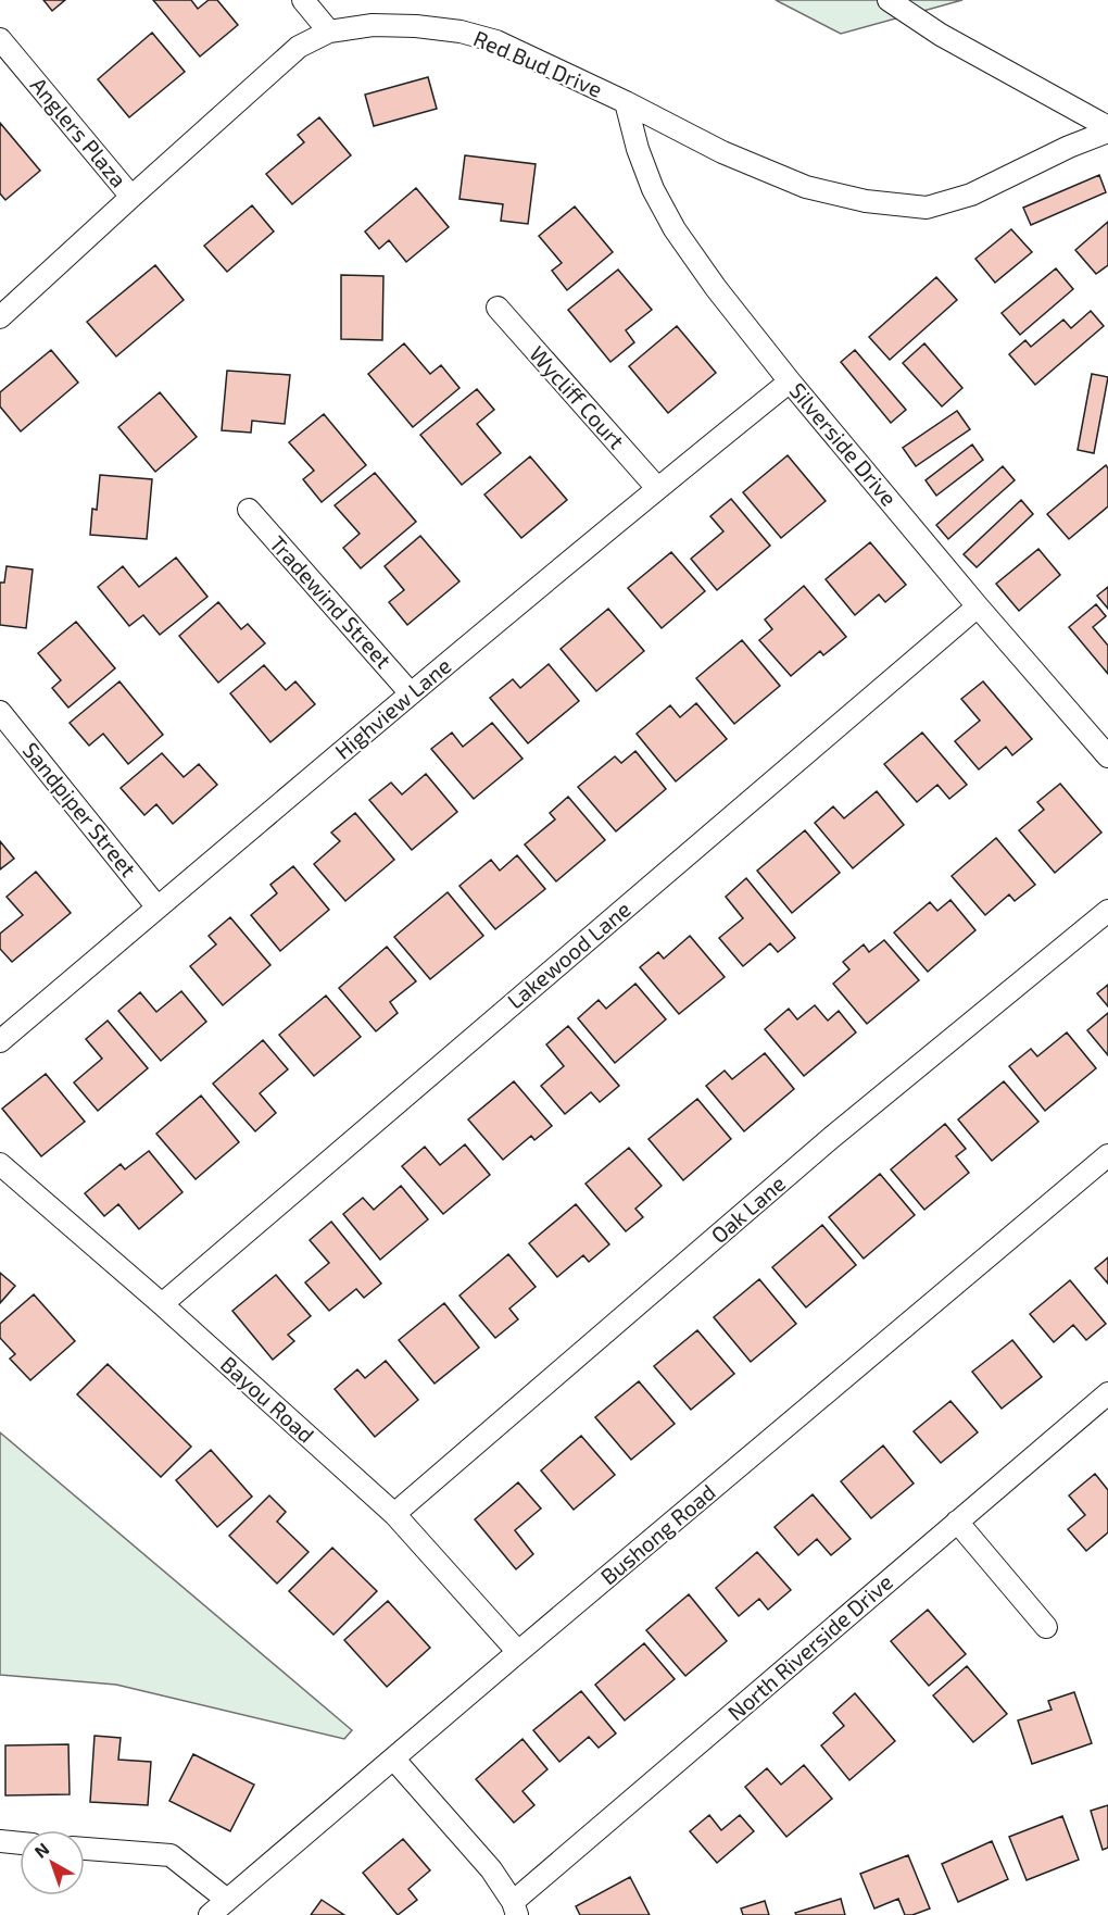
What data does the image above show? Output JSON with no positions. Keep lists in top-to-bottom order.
{
  "streets": {
    "street": [
      "Red Bud Drive",
      "Anglers Plaza",
      "Wycliff Court",
      "Silverside Drive",
      "Tradewind Street",
      "Highview Lane",
      "Sandpiper Street",
      "Lakewood Lane",
      "Oak Lane",
      "Bayou Road",
      "Bushong Road",
      "North Riverside Drive"
    ]
  },
  "crossings": [
    ["Red Bud Drive", "Anglers Plaza"],
    ["Red Bud Drive", "Silverside Drive"],
    ["Wycliff Court", "Highview Lane"],
    ["Silverside Drive", "Highview Lane"],
    ["Silverside Drive", "Lakewood Lane"],
    ["Tradewind Street", "Highview Lane"],
    ["Highview Lane", "Sandpiper Street"],
    ["Lakewood Lane", "Bayou Road"],
    ["Oak Lane", "Bayou Road"],
    ["Bayou Road", "Bushong Road"]
  ],
  "north": "top left"
}
